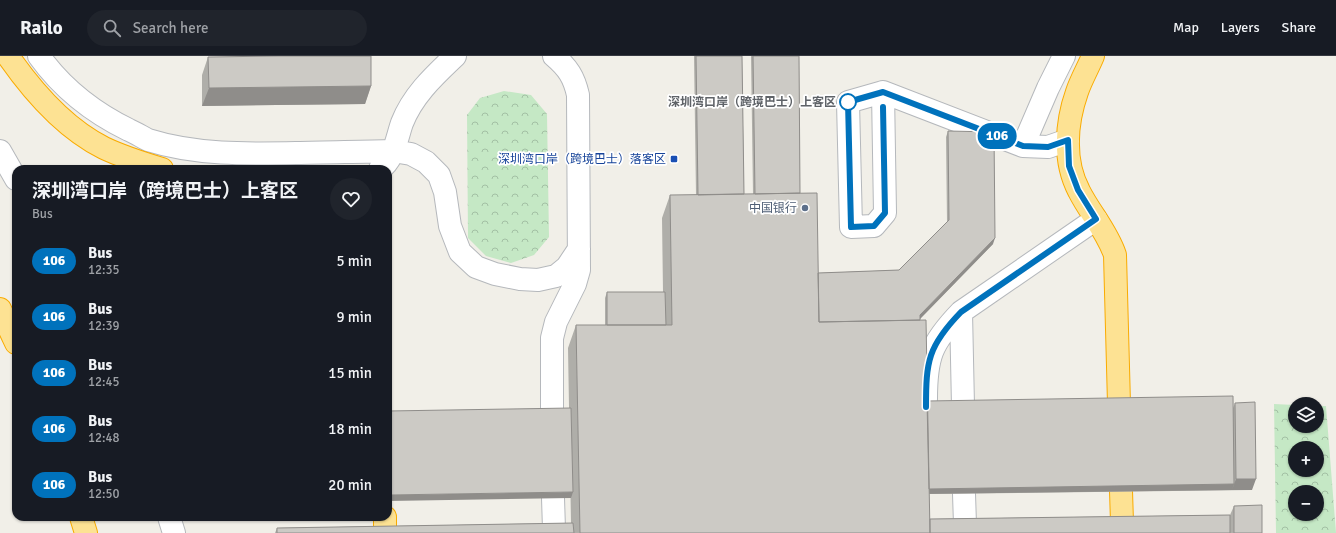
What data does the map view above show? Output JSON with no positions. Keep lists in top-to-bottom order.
{
  "places": {
    "other": ["深圳湾口岸（跨境巴士）上客区", "中国银行"],
    "transit": ["深圳湾口岸（跨境巴士）落客区"]
  },
  "lines": ["bus line 106"],
  "page": {
    "header": "Railo",
    "search": "Search here",
    "nav": ["Map", "Layers", "Share"],
    "on_map": "106",
    "heading": ["深圳湾口岸（跨境巴士）上客区", "Bus"],
    "list": [
      {
        "mark": "106",
        "name": "Bus",
        "note": "12:35",
        "value": "5 min"
      },
      {
        "mark": "106",
        "name": "Bus",
        "note": "12:39",
        "value": "9 min"
      },
      {
        "mark": "106",
        "name": "Bus",
        "note": "12:45",
        "value": "15 min"
      },
      {
        "mark": "106",
        "name": "Bus",
        "note": "12:48",
        "value": "18 min"
      },
      {
        "mark": "106",
        "name": "Bus",
        "note": "12:50",
        "value": "20 min"
      }
    ],
    "map_buttons": ["+", "−"]
  }
}
